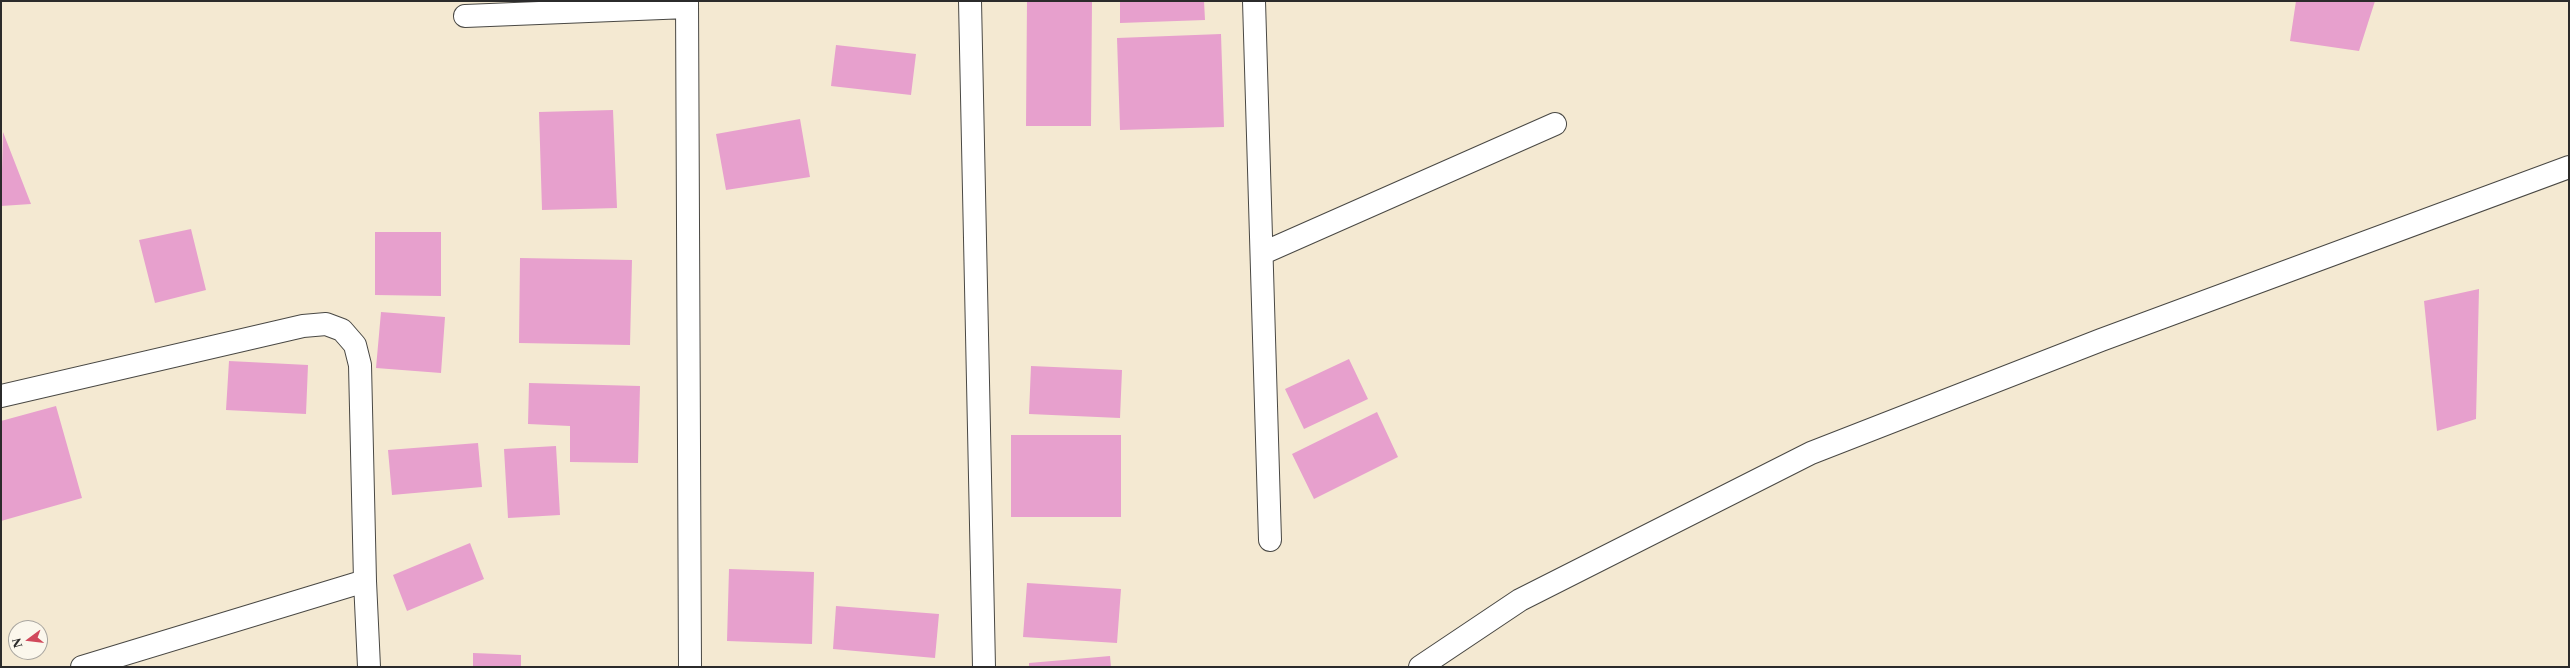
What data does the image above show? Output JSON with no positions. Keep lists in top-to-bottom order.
{
  "north": "left"
}
